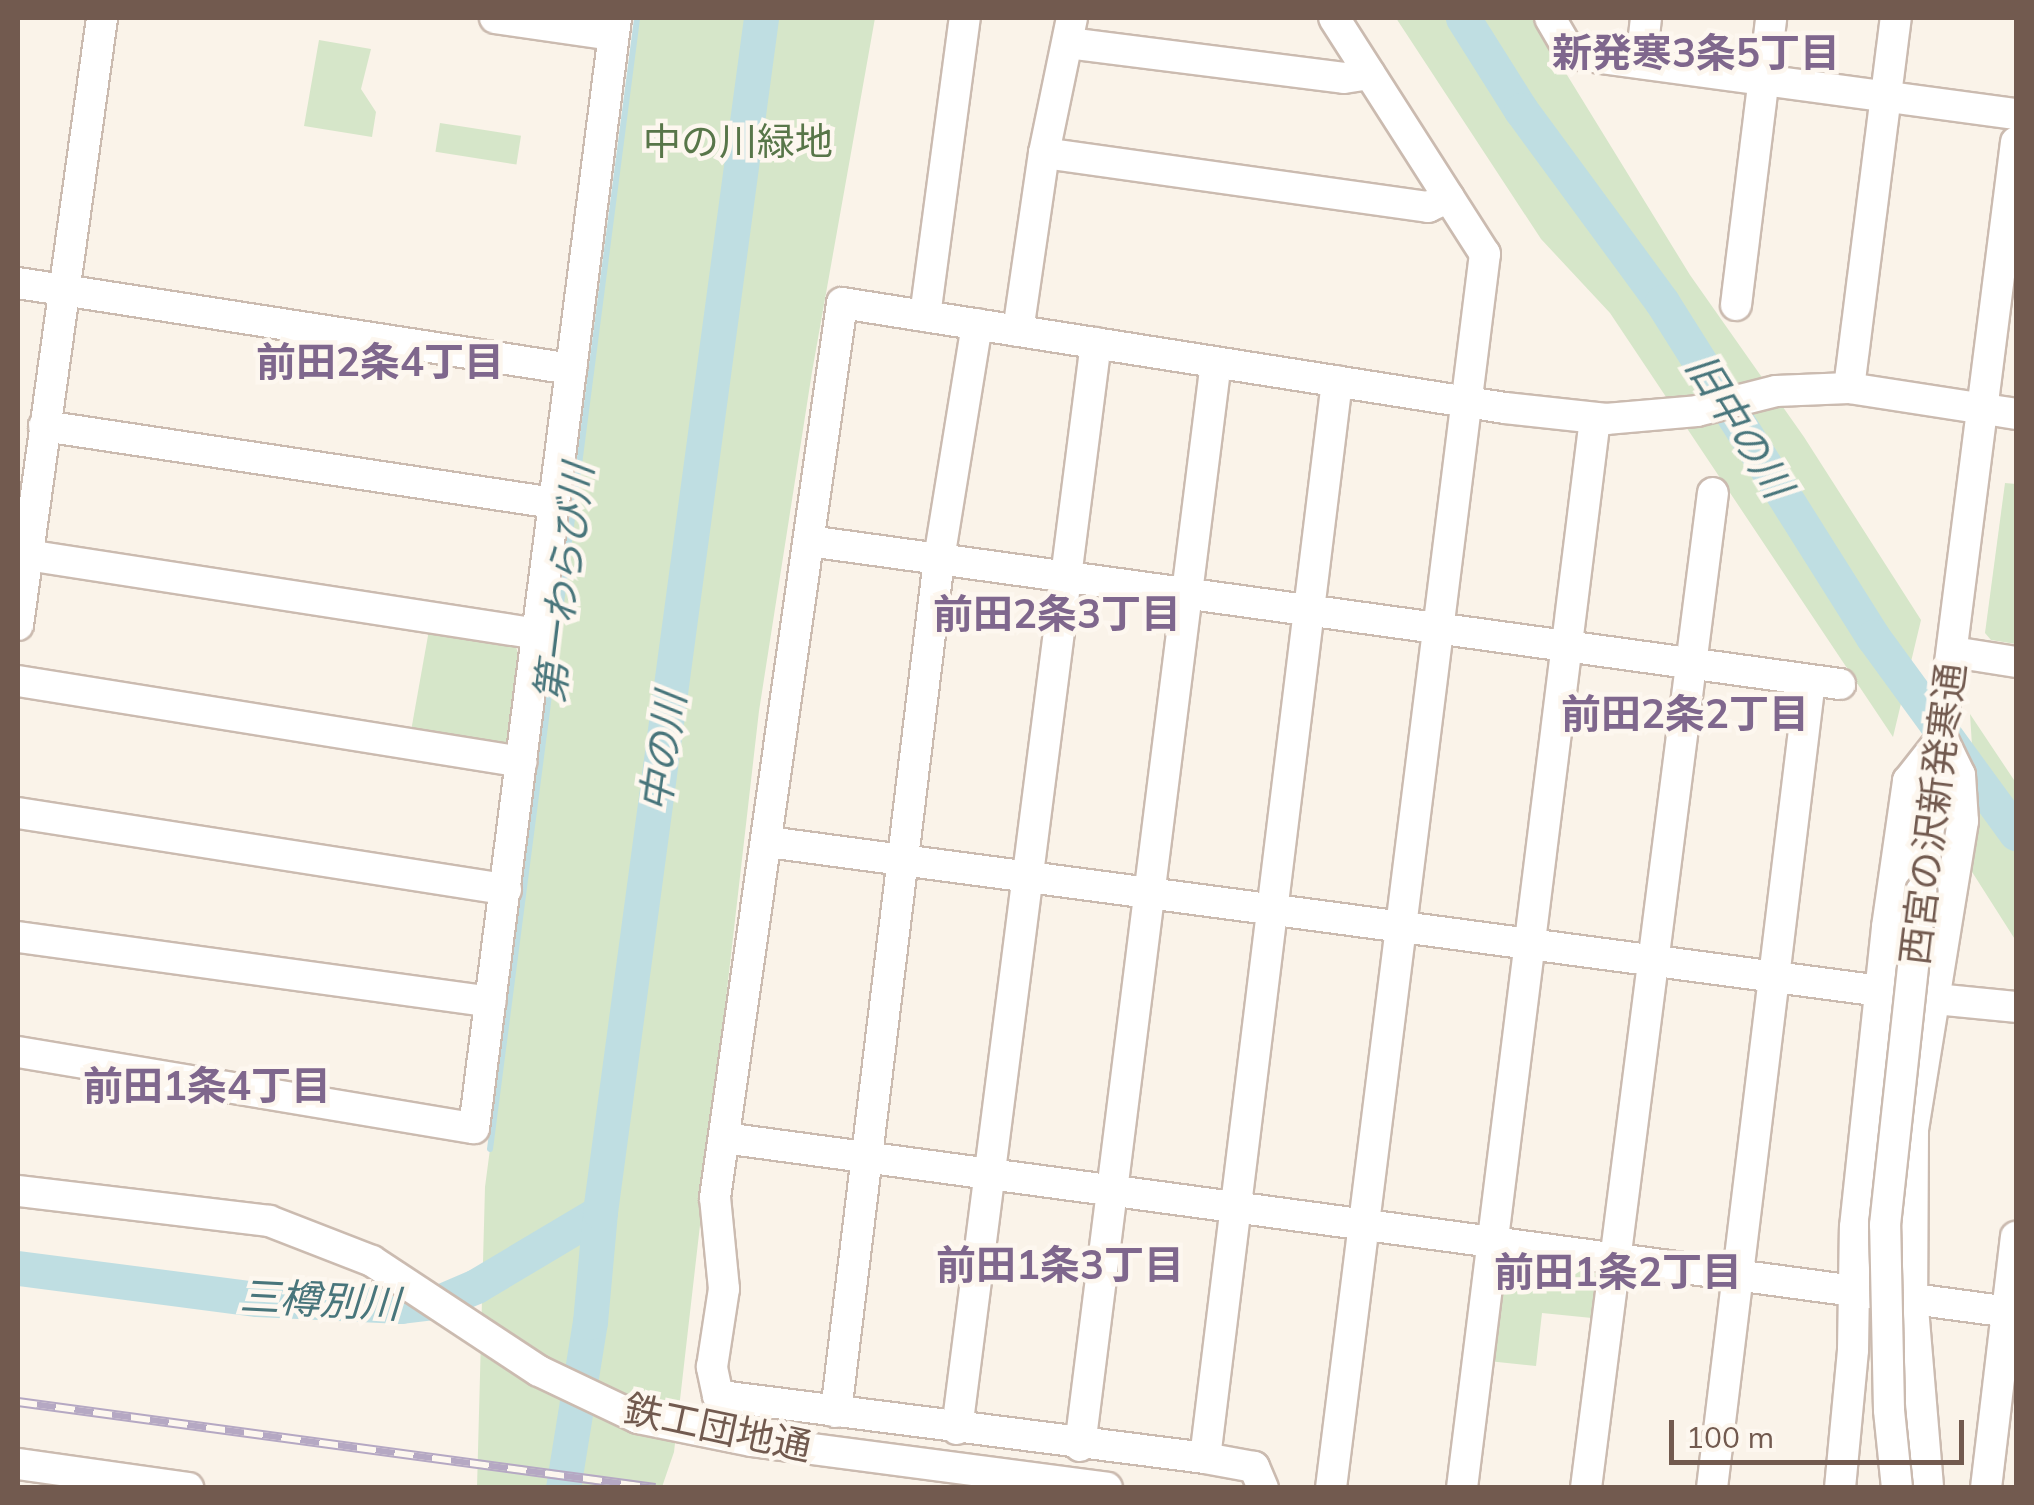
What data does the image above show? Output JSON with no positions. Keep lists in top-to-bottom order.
{
  "streets": {
    "street": ["西宮の沢新発寒通", "鉄工団地通"]
  },
  "districts": [
    "新発寒3条5丁目",
    "前田2条4丁目",
    "前田2条3丁目",
    "前田2条2丁目",
    "前田1条4丁目",
    "前田1条3丁目",
    "前田1条2丁目"
  ],
  "water": [
    "旧中の川",
    "第一わらび川",
    "中の川",
    "三樽別川"
  ],
  "parks": ["中の川緑地"],
  "scale_bar": "100 m"
}
